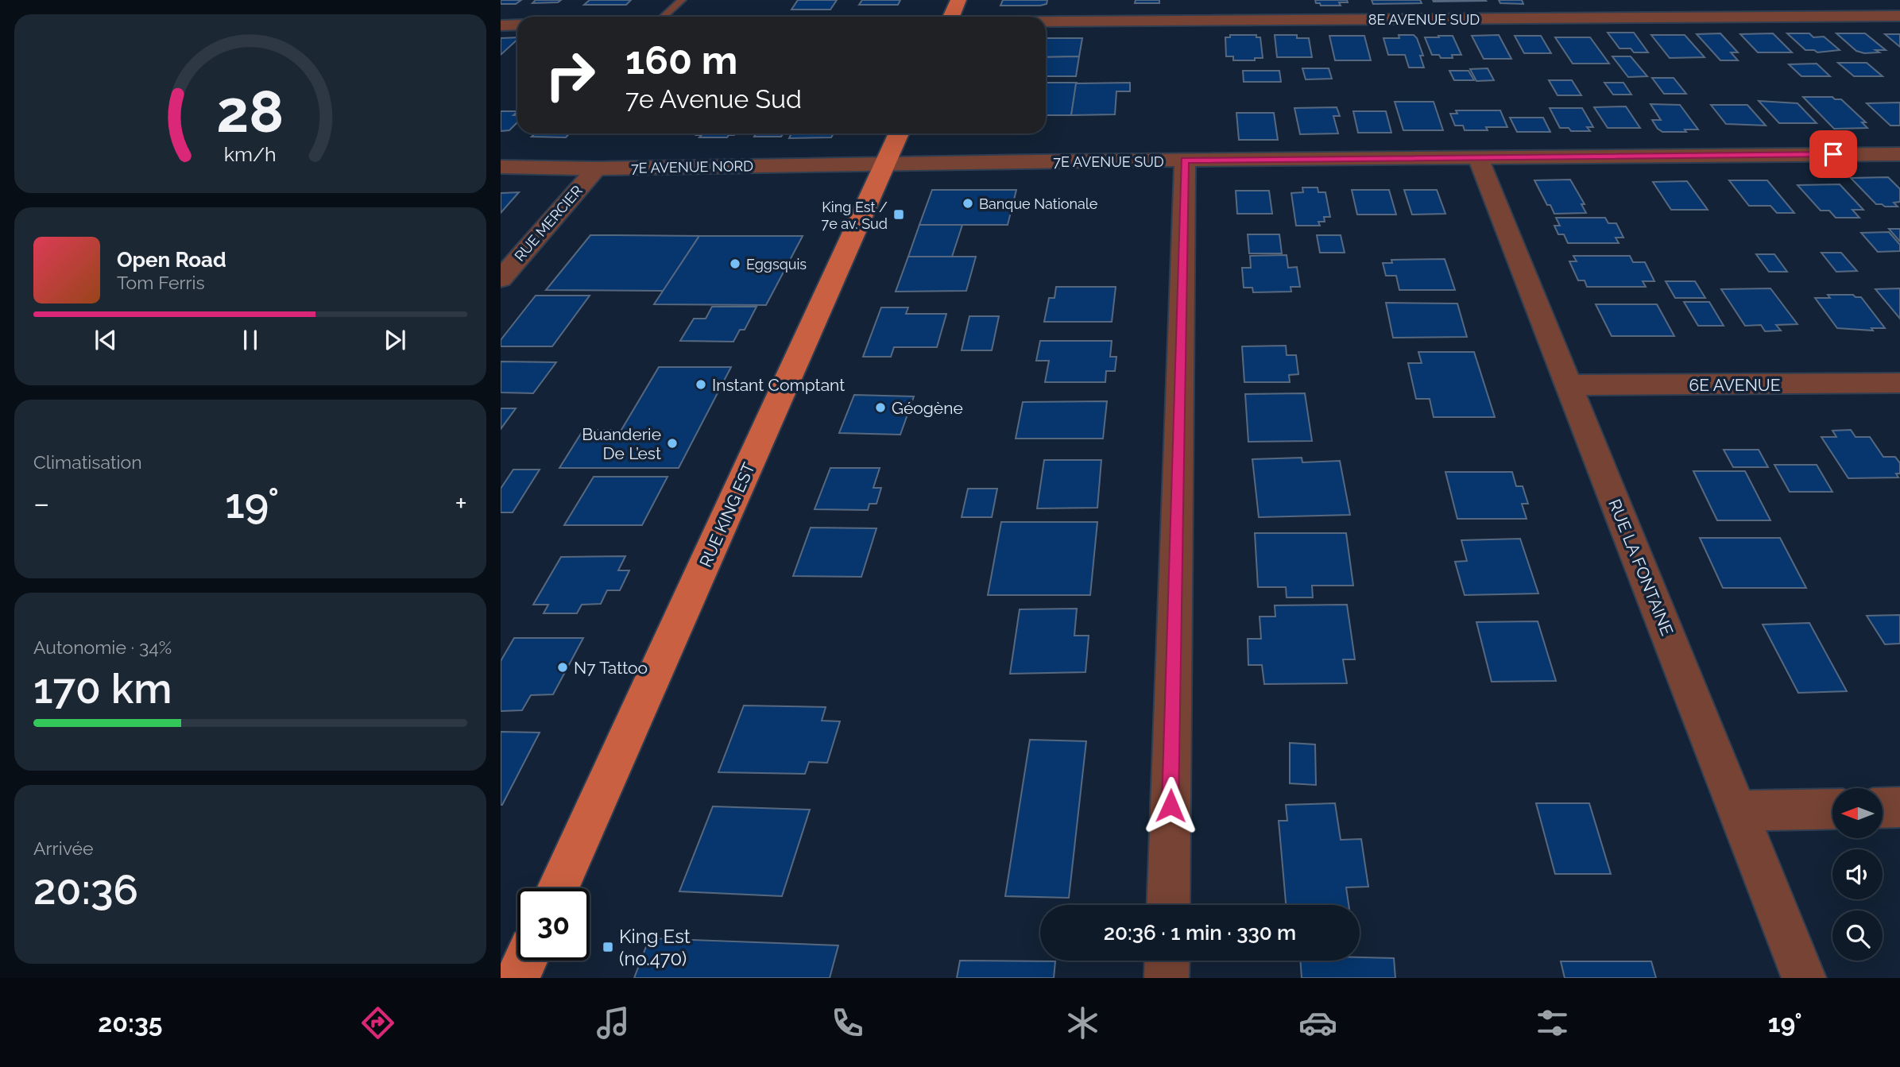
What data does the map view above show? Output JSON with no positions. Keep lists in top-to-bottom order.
{
  "streets": {
    "main road": ["RUE KING EST"],
    "street": [
      "8E AVENUE SUD",
      "7E AVENUE SUD",
      "7E AVENUE NORD",
      "RUE MERCIER",
      "6E AVENUE",
      "RUE LA FONTAINE"
    ]
  },
  "crossings": [
    ["7E AVENUE SUD", "7E AVENUE NORD"],
    ["7E AVENUE SUD", "RUE KING EST"],
    ["7E AVENUE SUD", "RUE LA FONTAINE"],
    ["7E AVENUE NORD", "RUE MERCIER"],
    ["7E AVENUE NORD", "RUE KING EST"],
    ["6E AVENUE", "RUE LA FONTAINE"]
  ],
  "places": {
    "other": [
      "Banque Nationale",
      "Eggsquis",
      "Instant Comptant",
      "Géogène",
      "Buanderie De L’est",
      "N7 Tattoo"
    ],
    "transit": ["King Est / 7e av. Sud", "King Est (no.470)"]
  },
  "north": "left",
  "page": {
    "turn": ["160 m", "7e Avenue Sud"],
    "song": ["Open Road", "Tom Ferris"],
    "tile": [
      "Climatisation",
      ["Autonomie · 34%", "170 km"],
      ["Arrivée", "20:36"]
    ],
    "heat": ["−", "19°", "+"],
    "limit": "30",
    "trip": "20:36 · 1 min · 330 m",
    "tabs": ["20:35", "19°"],
    "gauge": ["28", "km/h"]
  }
}
